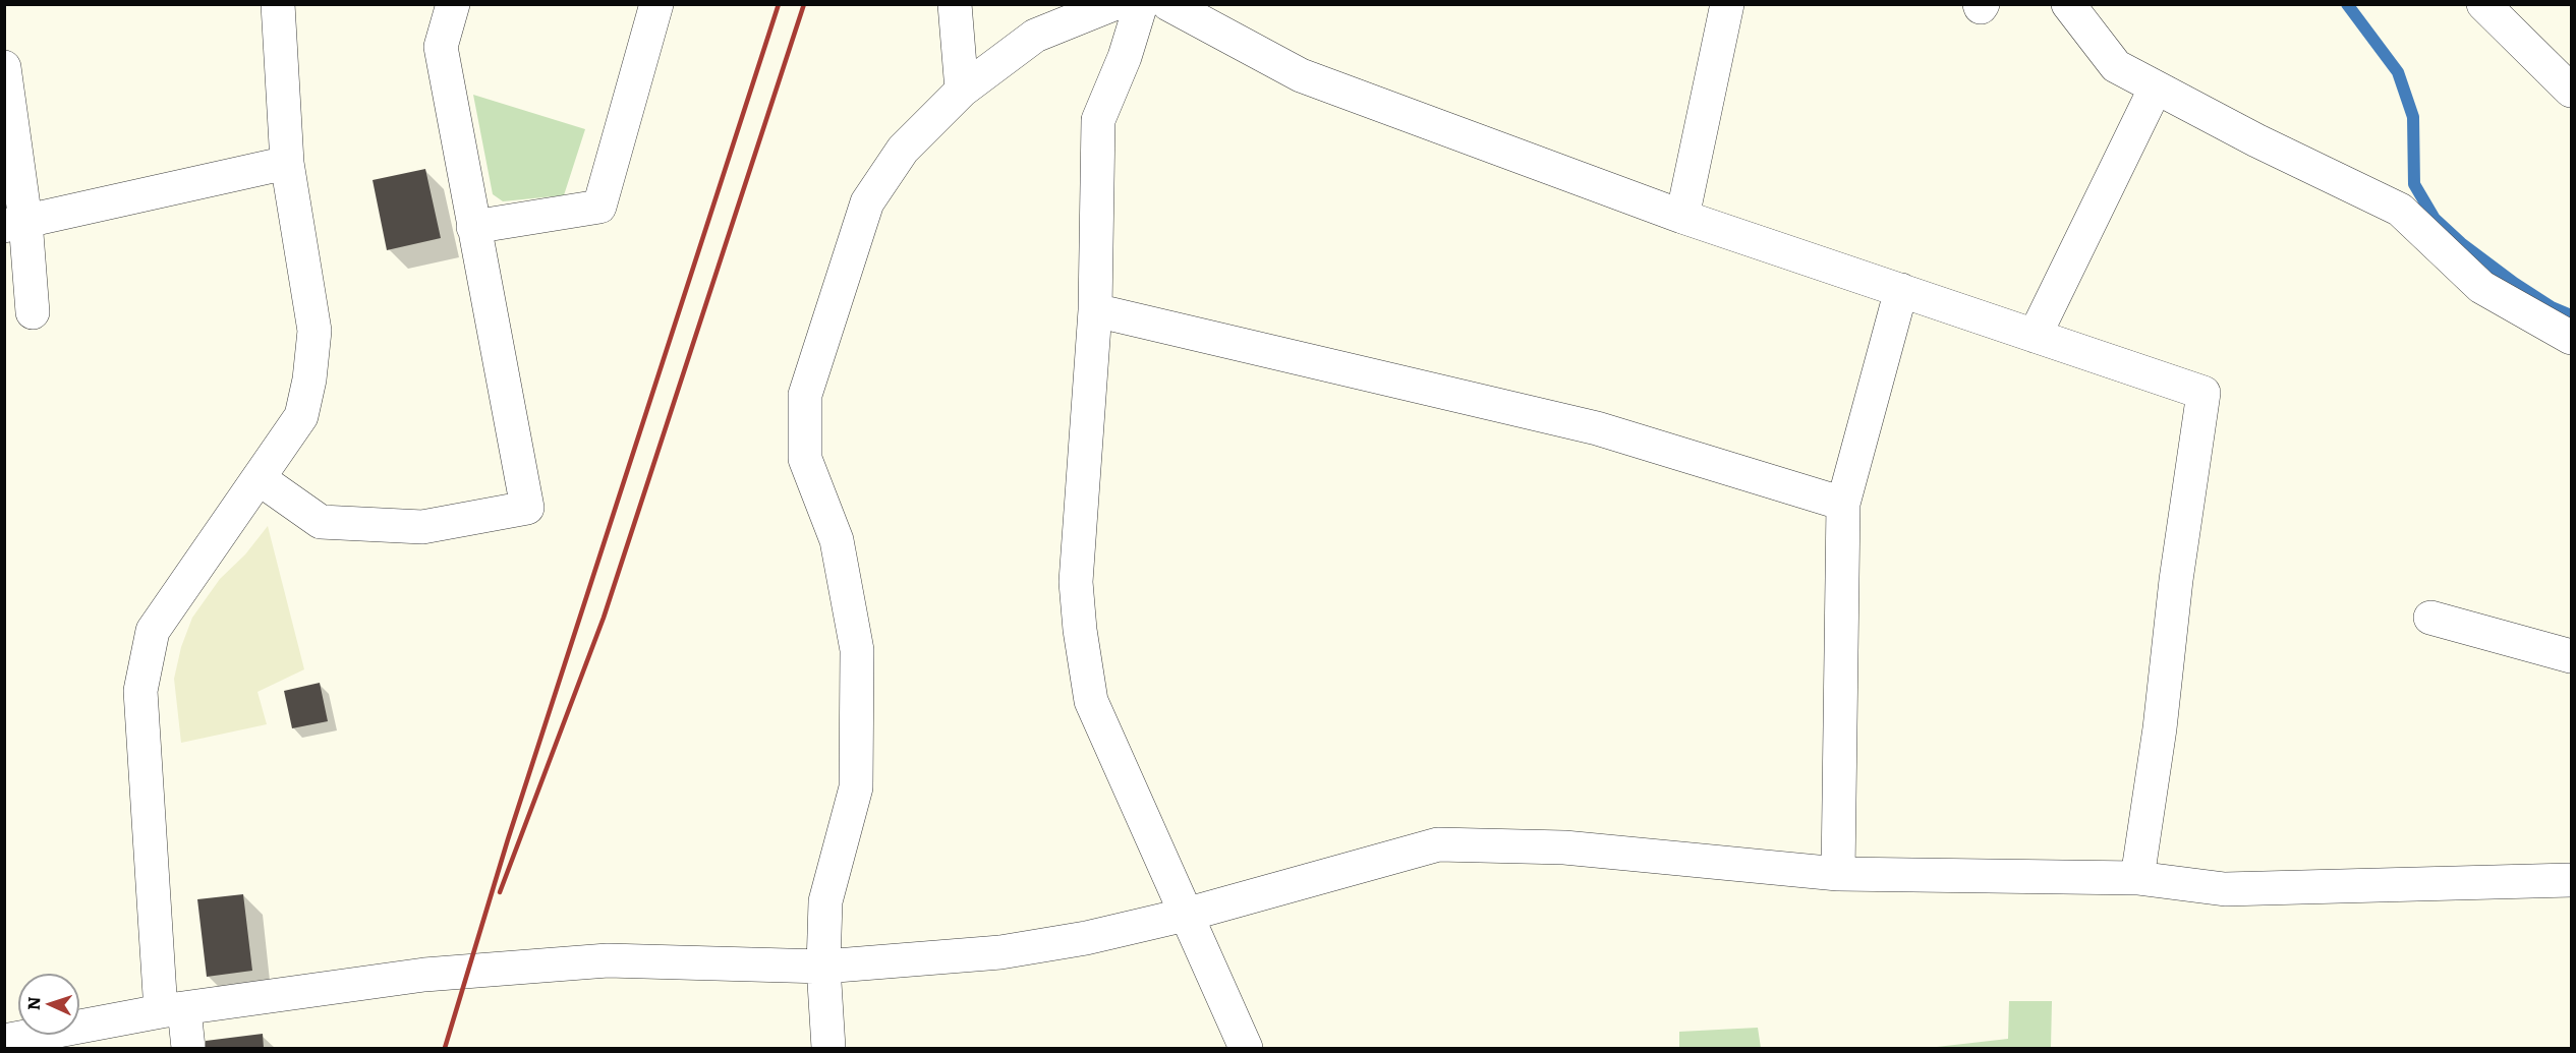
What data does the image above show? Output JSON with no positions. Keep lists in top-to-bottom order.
{
  "north": "left"
}
